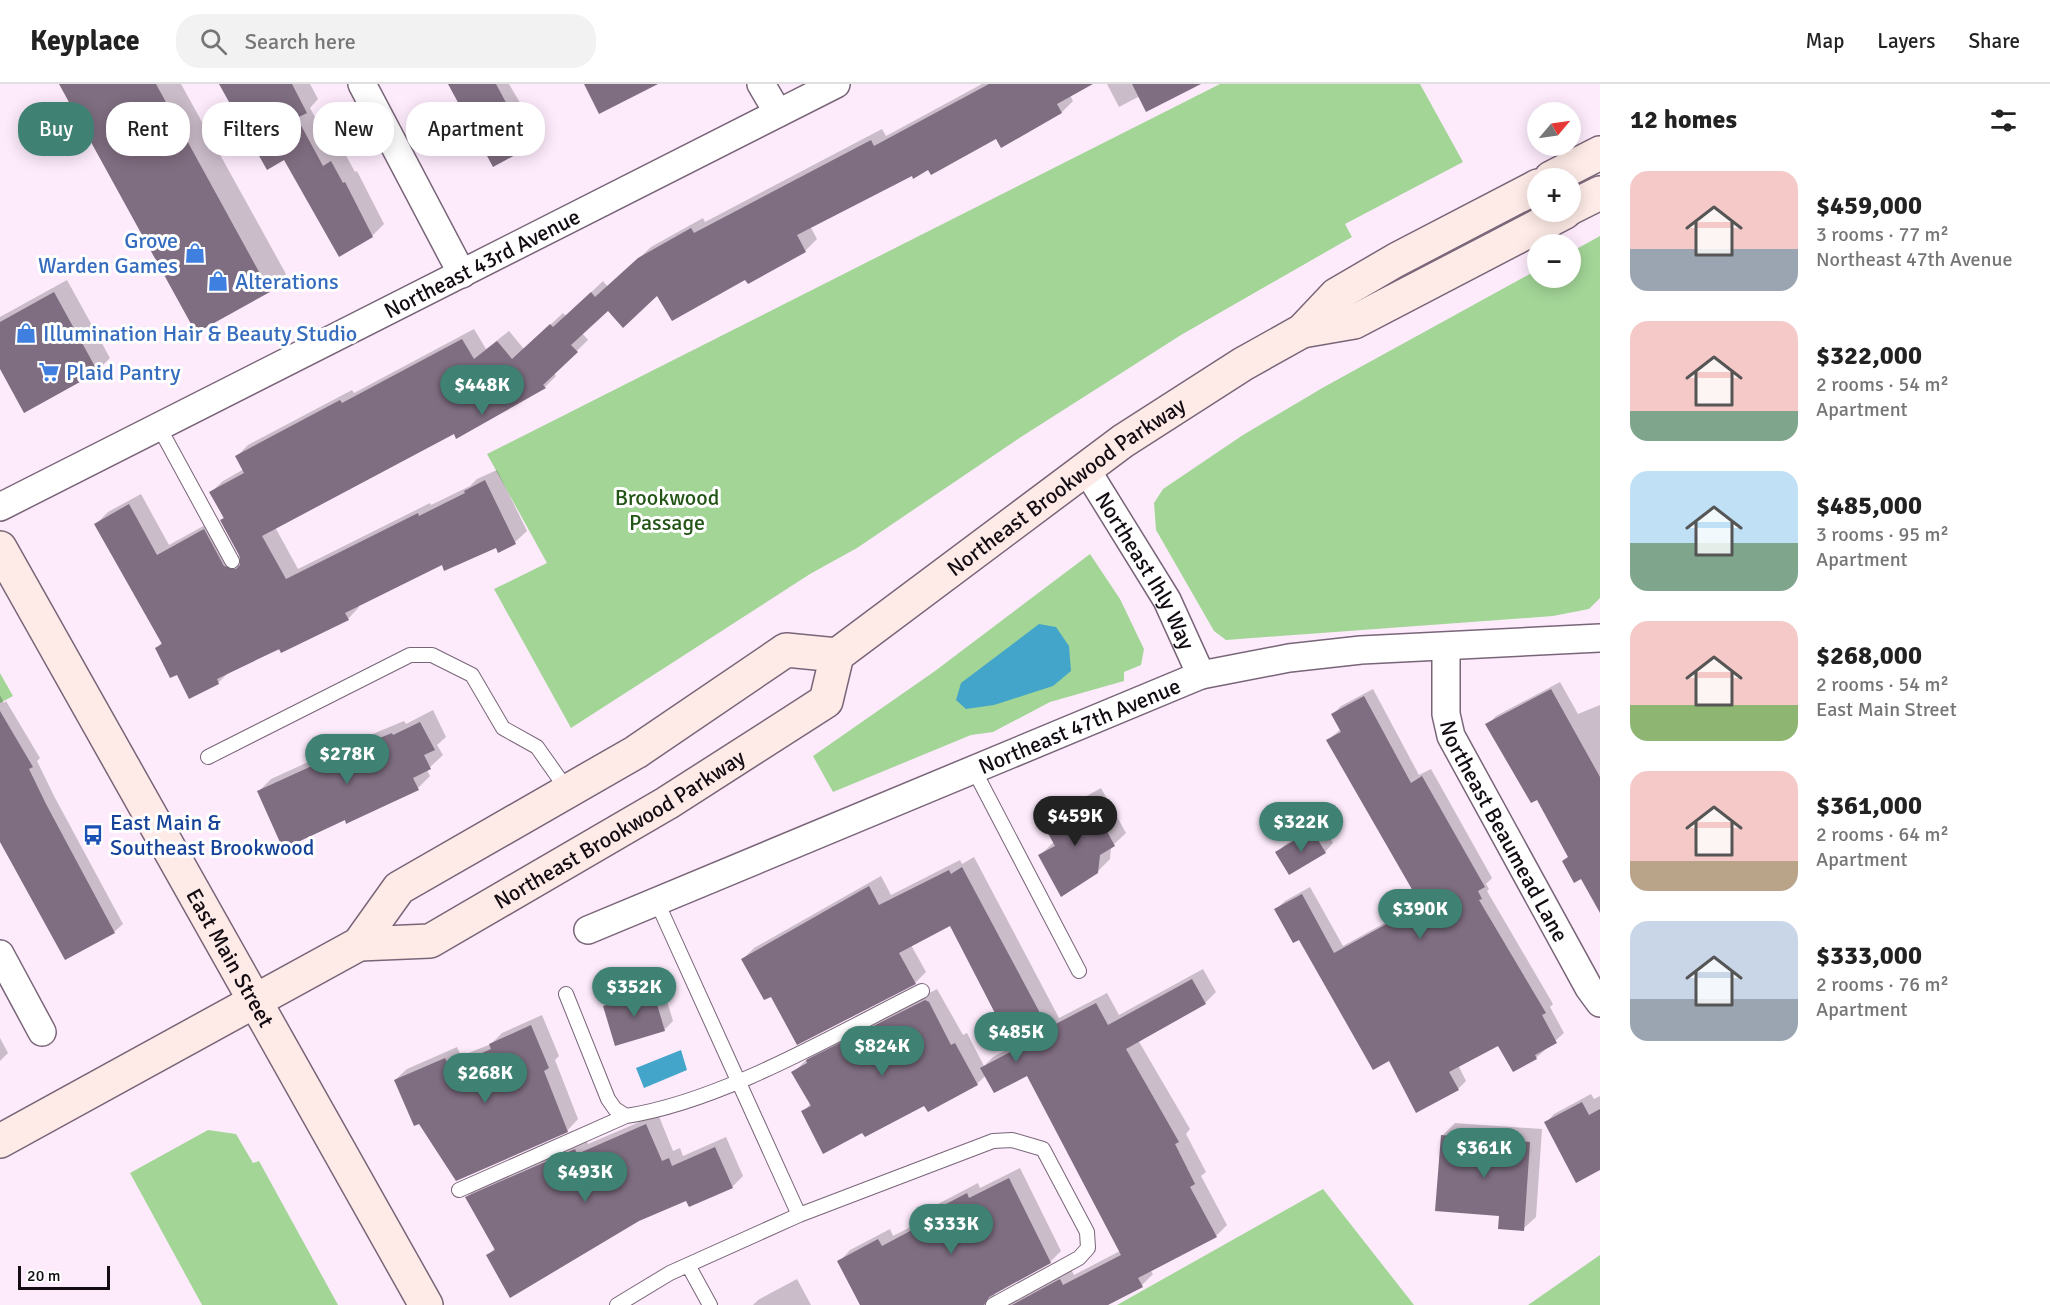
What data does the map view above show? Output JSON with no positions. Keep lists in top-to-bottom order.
{
  "streets": {
    "main road": ["Northeast Brookwood Parkway", "East Main Street"],
    "street": [
      "Northeast 43rd Avenue",
      "Northeast Ihly Way",
      "Northeast 47th Avenue",
      "Northeast Beaumead Lane"
    ]
  },
  "crossings": [
    ["Northeast Brookwood Parkway", "Northeast Ihly Way"],
    ["Northeast Brookwood Parkway", "East Main Street"],
    ["Northeast Ihly Way", "Northeast 47th Avenue"],
    ["Northeast 47th Avenue", "Northeast Beaumead Lane"]
  ],
  "parks": ["Brookwood Passage"],
  "places": {
    "shop": ["Grove Warden Games", "Alterations", "Illumination Hair & Beauty Studio"],
    "supermarket": ["Plaid Pantry"],
    "bus stop": ["East Main & Southeast Brookwood"]
  },
  "scale_bar": "20 m",
  "north": "top right",
  "page": {
    "header": "Keyplace",
    "search": "Search here",
    "nav": ["Map", "Layers", "Share"],
    "heading": "12 homes",
    "map_buttons": ["+", "−"],
    "chip": [
      "Buy",
      "Rent",
      "Filters",
      "New",
      "Apartment"
    ],
    "list": [
      {
        "name": "$459,000",
        "note": "3 rooms · 77 m² · Northeast 47th Avenue"
      },
      {
        "name": "$322,000",
        "note": "2 rooms · 54 m² · Apartment"
      },
      {
        "name": "$485,000",
        "note": "3 rooms · 95 m² · Apartment"
      },
      {
        "name": "$268,000",
        "note": "2 rooms · 54 m² · East Main Street"
      },
      {
        "name": "$361,000",
        "note": "2 rooms · 64 m² · Apartment"
      },
      {
        "name": "$333,000",
        "note": "2 rooms · 76 m² · Apartment"
      }
    ],
    "price": [
      "$448K",
      "$278K",
      "$459K",
      "$322K",
      "$390K",
      "$352K",
      "$485K",
      "$824K",
      "$268K",
      "$361K",
      "$493K",
      "$333K"
    ],
    "scale": "20 m"
  }
}
